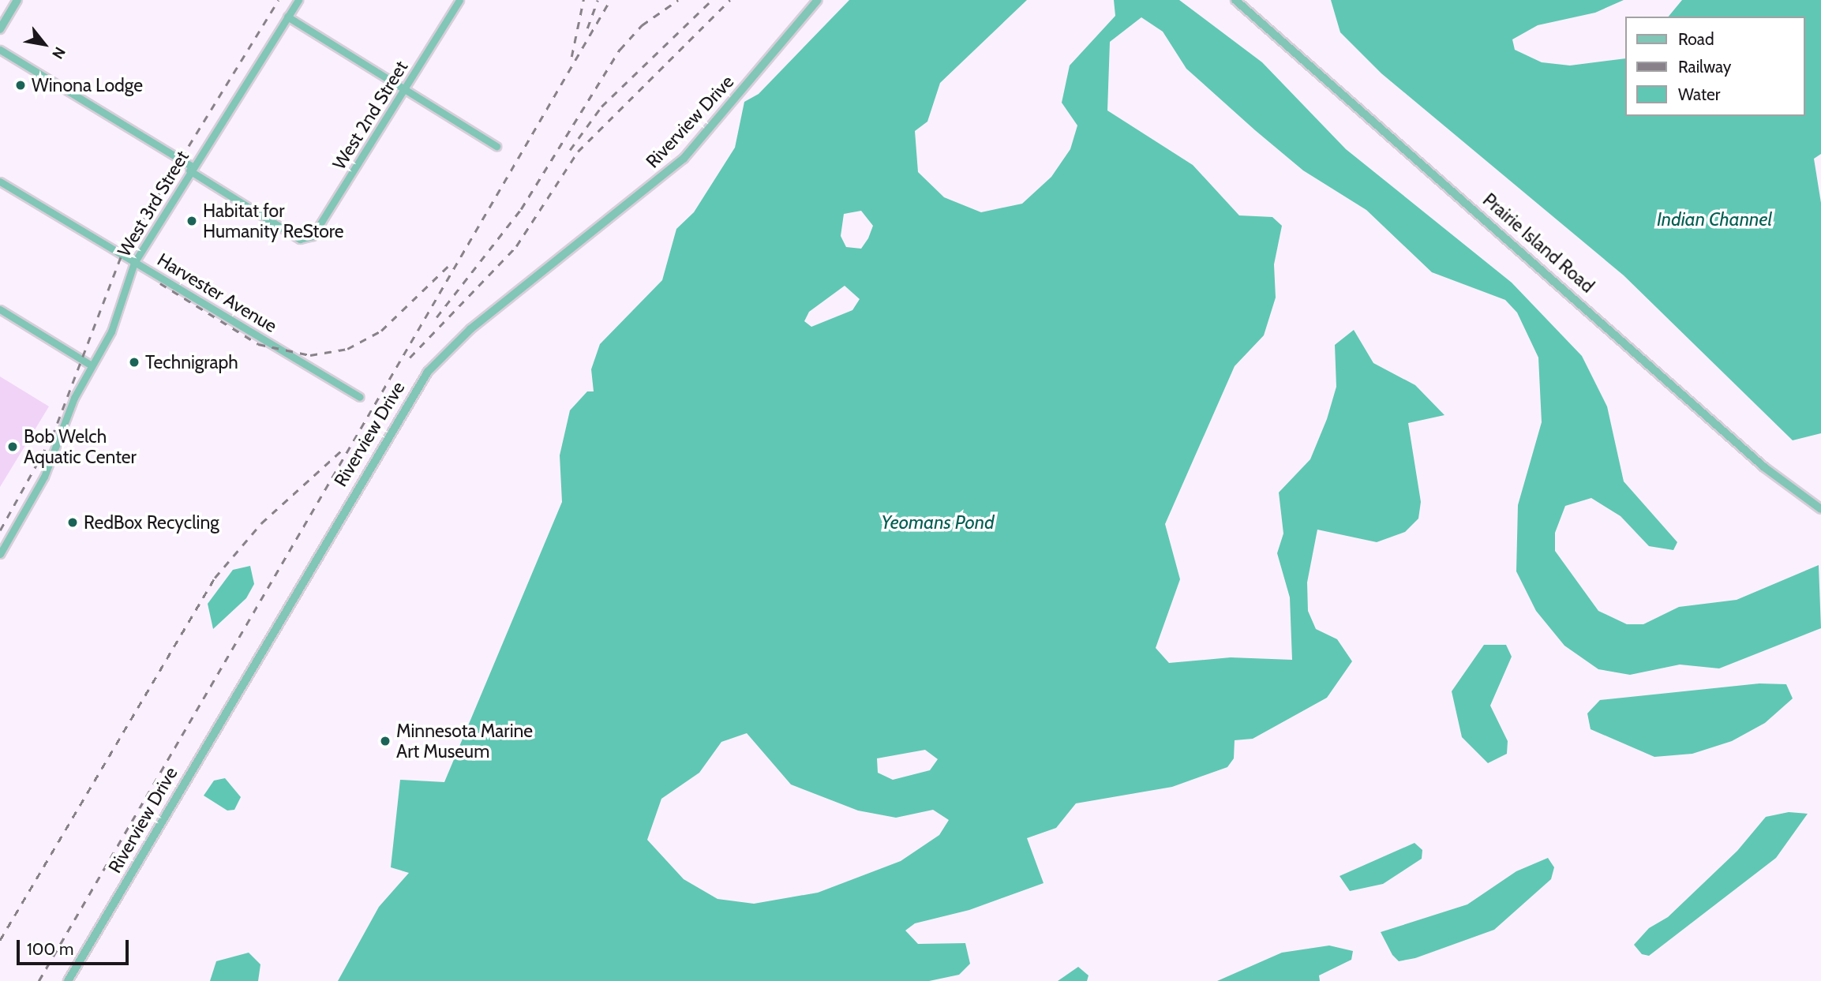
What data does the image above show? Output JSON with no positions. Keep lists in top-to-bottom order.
{
  "streets": {
    "street": [
      "West 2nd Street",
      "Riverview Drive",
      "West 3rd Street",
      "Prairie Island Road",
      "Harvester Avenue"
    ]
  },
  "crossings": [
    ["West 2nd Street", "West 3rd Street"],
    ["West 3rd Street", "Harvester Avenue"]
  ],
  "water": ["Indian Channel", "Yeomans Pond"],
  "places": [
    "Winona Lodge",
    "Habitat for Humanity ReStore",
    "Technigraph",
    "Bob Welch Aquatic Center",
    "RedBox Recycling",
    "Minnesota Marine Art Museum"
  ],
  "legend": ["Road", "Railway", "Water"],
  "scale_bar": "100 m",
  "north": "bottom right"
}
